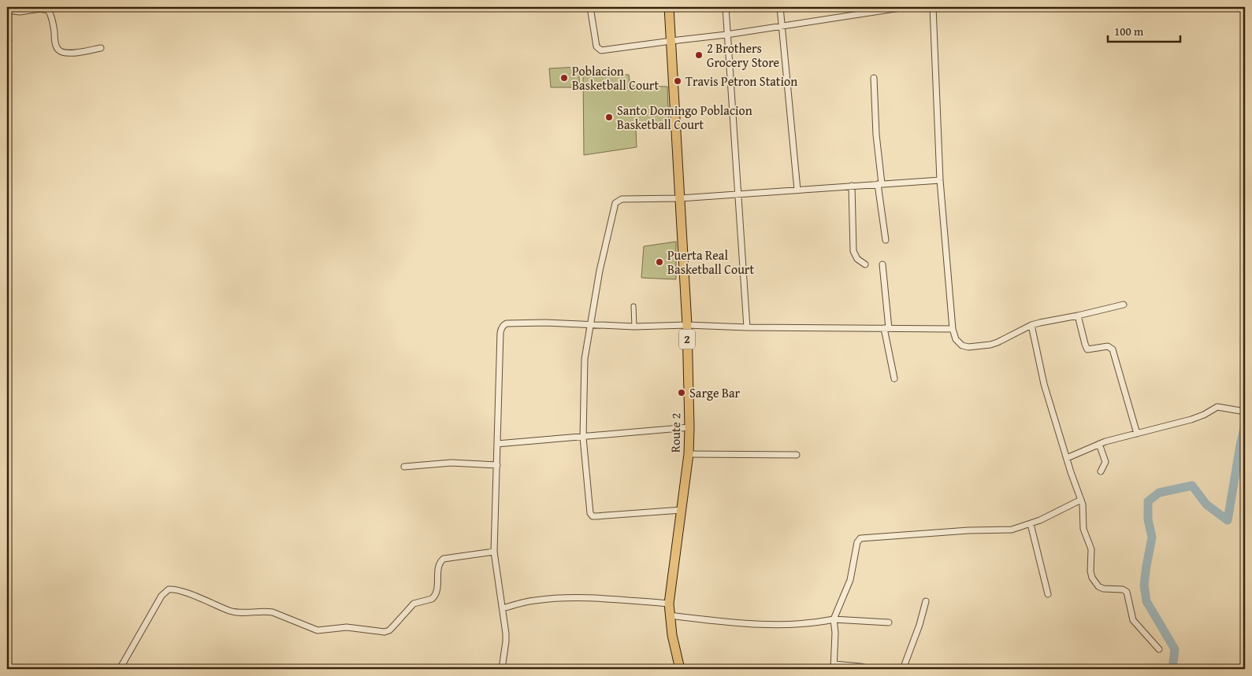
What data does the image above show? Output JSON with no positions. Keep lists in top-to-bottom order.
{
  "streets": {
    "highway": ["2", "Route 2"]
  },
  "places": [
    "2 Brothers Grocery Store",
    "Poblacion Basketball Court",
    "Travis Petron Station",
    "Santo Domingo Poblacion Basketball Court",
    "Puerta Real Basketball Court",
    "Sarge Bar"
  ],
  "scale_bar": "100 m"
}
